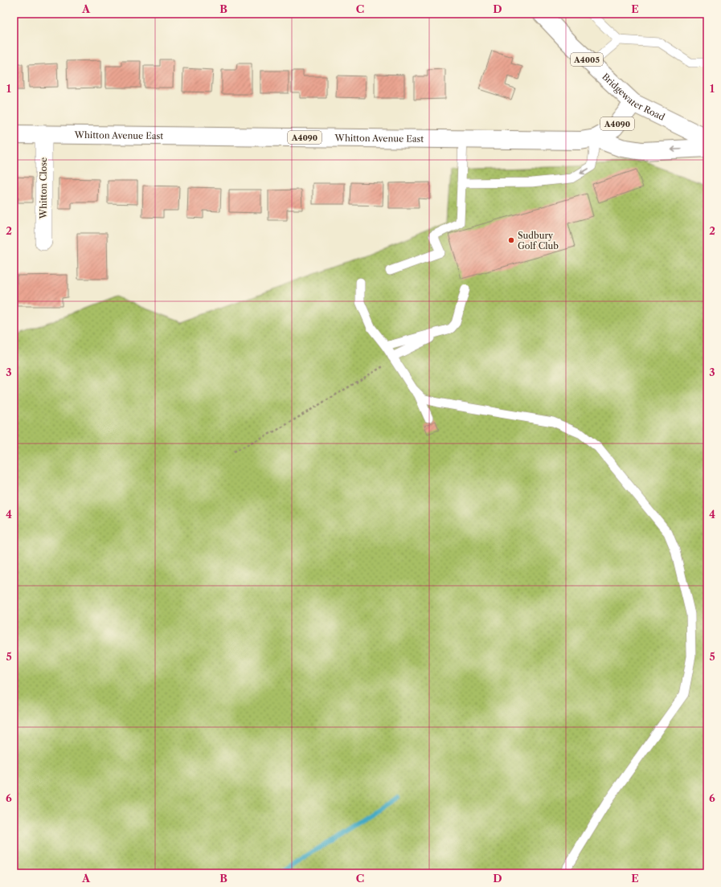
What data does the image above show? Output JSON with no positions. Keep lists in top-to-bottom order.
{
  "streets": {
    "main road": [
      "A4005",
      "Bridgewater Road",
      "A4090",
      "Whitton Avenue East"
    ],
    "street": ["Whitton Close"]
  },
  "crossings": [
    ["Bridgewater Road", "Whitton Avenue East"],
    ["Whitton Avenue East", "Whitton Close"]
  ],
  "places": ["Sudbury Golf Club"],
  "grid": {
    "columns": [
      "A",
      "B",
      "C",
      "D",
      "E"
    ],
    "rows": [
      "1",
      "2",
      "3",
      "4",
      "5",
      "6"
    ]
  }
}
